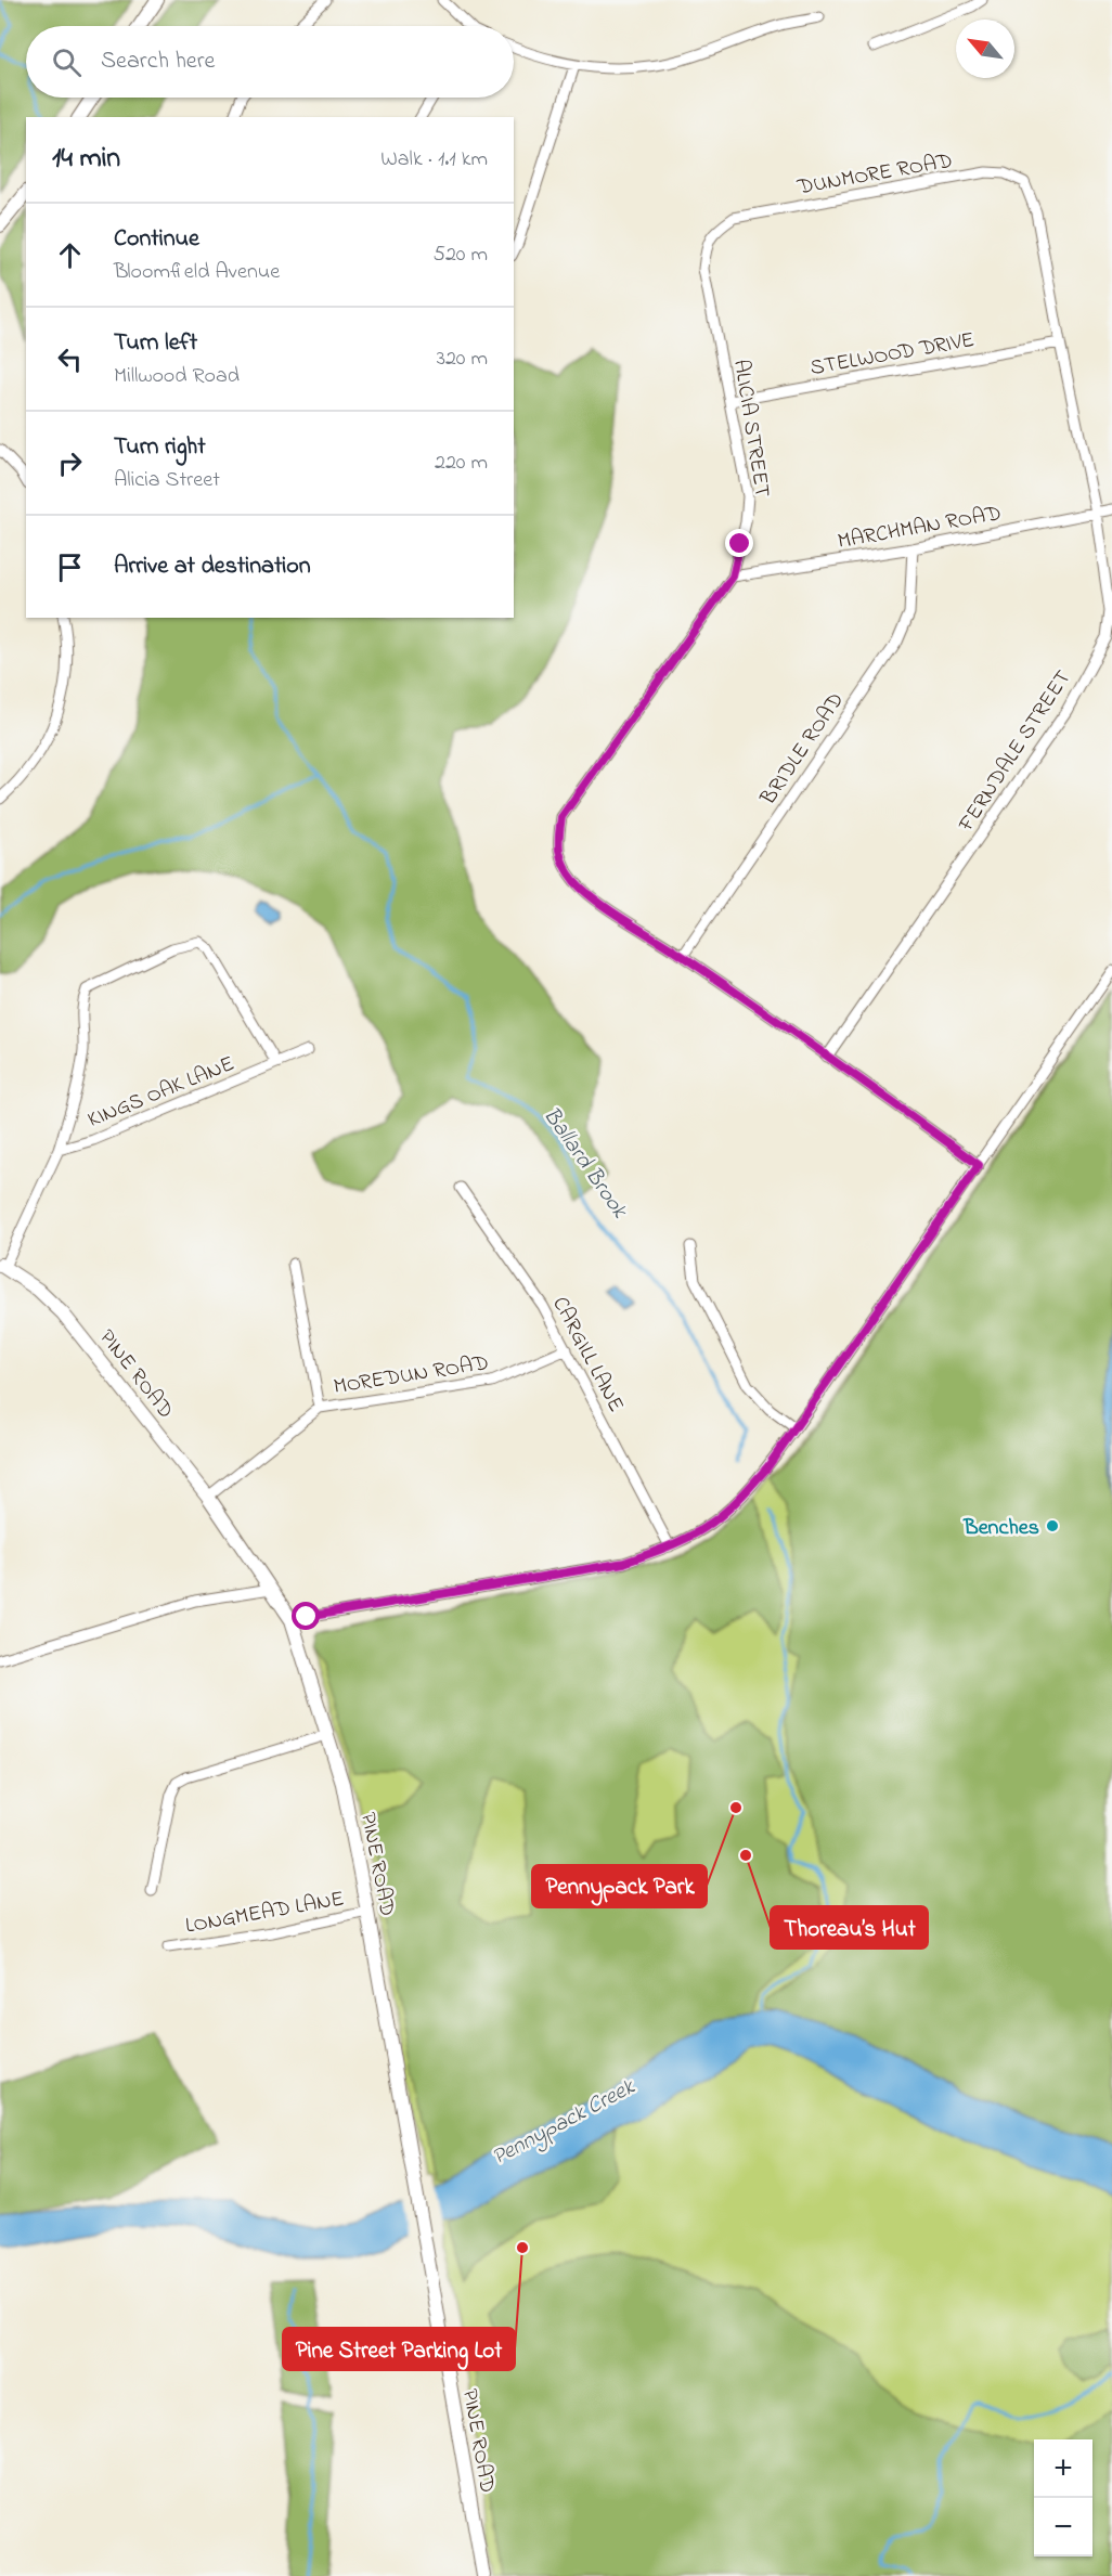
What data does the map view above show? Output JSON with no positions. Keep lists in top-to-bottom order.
{
  "streets": {
    "street": [
      "DUNMORE ROAD",
      "STELWOOD DRIVE",
      "ALICIA STREET",
      "MARCHMAN ROAD",
      "BRIDLE ROAD",
      "FERNDALE STREET",
      "KINGS OAK LANE",
      "CARGILL LANE",
      "PINE ROAD",
      "MOREDUN ROAD",
      "LONGMEAD LANE"
    ]
  },
  "crossings": [
    ["DUNMORE ROAD", "ALICIA STREET"],
    ["DUNMORE ROAD", "FERNDALE STREET"],
    ["STELWOOD DRIVE", "ALICIA STREET"],
    ["STELWOOD DRIVE", "FERNDALE STREET"],
    ["ALICIA STREET", "MARCHMAN ROAD"],
    ["ALICIA STREET", "BRIDLE ROAD"],
    ["MARCHMAN ROAD", "BRIDLE ROAD"],
    ["MARCHMAN ROAD", "FERNDALE STREET"],
    ["KINGS OAK LANE", "PINE ROAD"],
    ["CARGILL LANE", "MOREDUN ROAD"],
    ["PINE ROAD", "MOREDUN ROAD"],
    ["PINE ROAD", "LONGMEAD LANE"]
  ],
  "water": ["Ballard Brook", "Pennypack Creek"],
  "places": [
    "Benches",
    "Pennypack Park",
    "Thoreau’s Hut",
    "Pine Street Parking Lot"
  ],
  "north": "top left",
  "page": {
    "search": "Search here",
    "heading": ["14 min", "Walk · 1.1 km"],
    "list": [
      ["Continue", "Bloomfield Avenue", "520 m"],
      ["Turn left", "Millwood Road", "320 m"],
      ["Turn right", "Alicia Street", "220 m"],
      "Arrive at destination"
    ],
    "map_buttons": ["+", "−"]
  }
}
